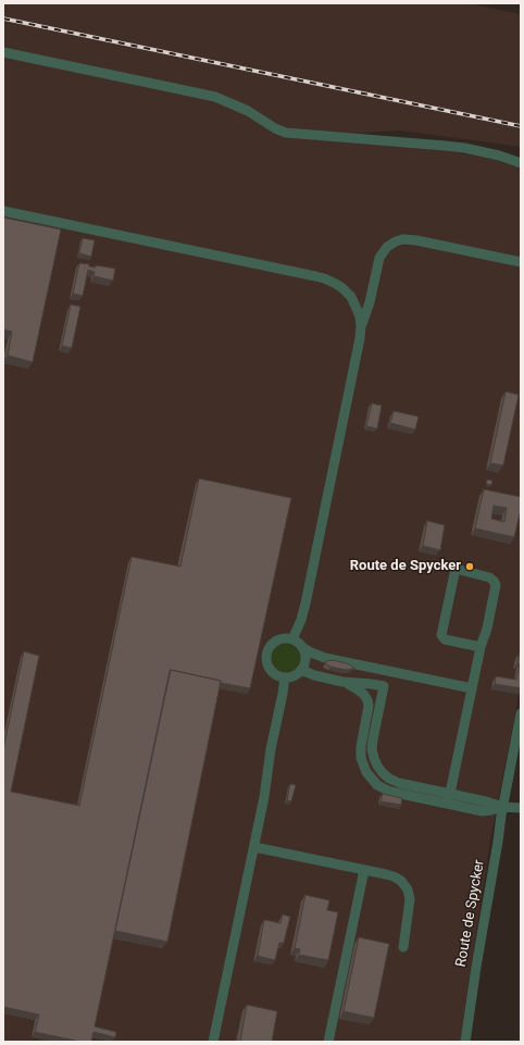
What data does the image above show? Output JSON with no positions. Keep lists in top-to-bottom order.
{
  "streets": {
    "street": ["Route de Spycker"]
  },
  "places": ["Route de Spycker"]
}
